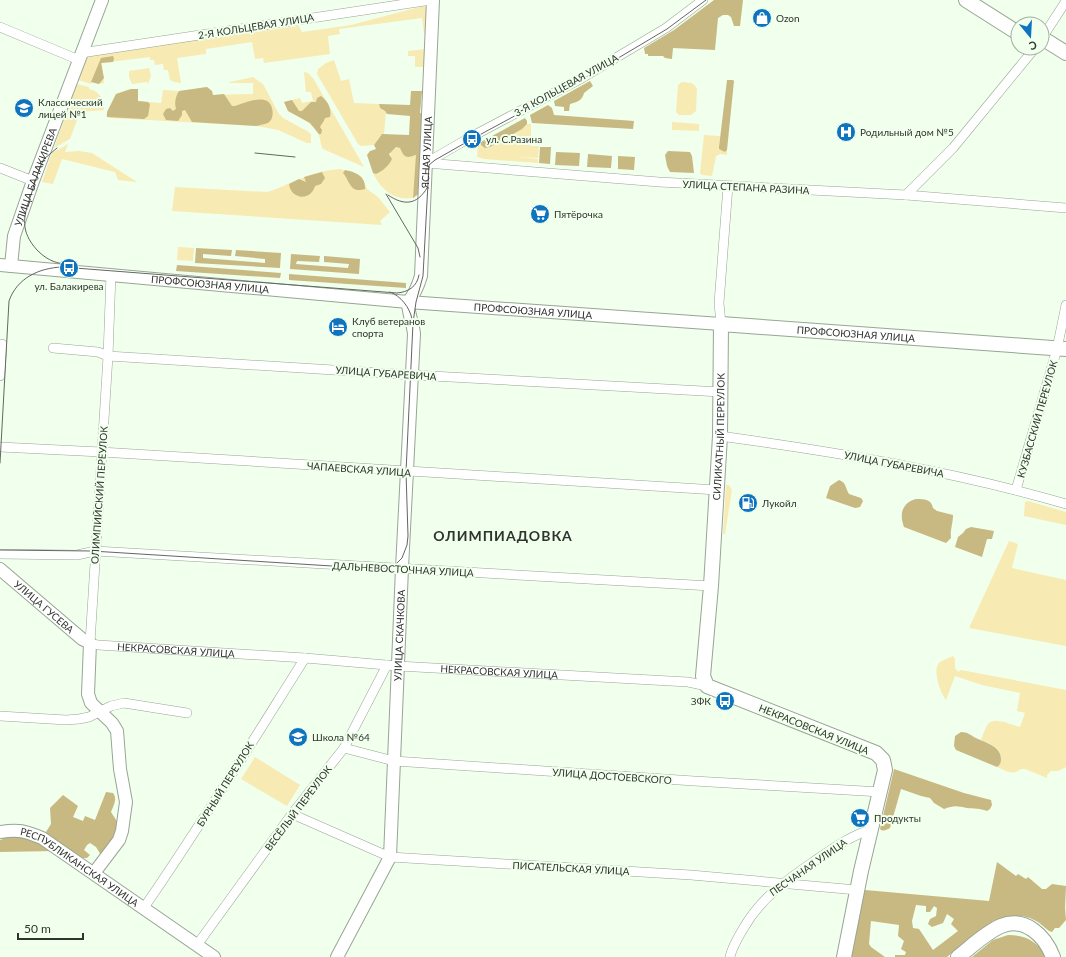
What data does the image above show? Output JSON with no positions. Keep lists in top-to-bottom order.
{
  "streets": {
    "main road": ["ПРОФСОЮЗНАЯ УЛИЦА", "СИЛИКАТНЫЙ ПЕРЕУЛОК", "НЕКРАСОВСКАЯ УЛИЦА"],
    "street": [
      "2-Я КОЛЬЦЕВАЯ УЛИЦА",
      "3-Я КОЛЬЦЕВАЯ УЛИЦА",
      "ЯСНАЯ УЛИЦА",
      "УЛИЦА БАЛАКИРЕВА",
      "УЛИЦА СТЕПАНА РАЗИНА",
      "УЛИЦА ГУБАРЕВИЧА",
      "КУЗБАССКИЙ ПЕРЕУЛОК",
      "ЧАПАЕВСКАЯ УЛИЦА",
      "ОЛИМПИЙСКИЙ ПЕРЕУЛОК",
      "ДАЛЬНЕВОСТОЧНАЯ УЛИЦА",
      "УЛИЦА ГУСЕВА",
      "УЛИЦА СКАЧКОВА",
      "УЛИЦА ДОСТОЕВСКОГО",
      "БУРНЫЙ ПЕРЕУЛОК",
      "ВЕСЁЛЫЙ ПЕРЕУЛОК",
      "ПЕСЧАНАЯ УЛИЦА",
      "ПИСАТЕЛЬСКАЯ УЛИЦА",
      "РЕСПУБЛИКАНСКАЯ УЛИЦА"
    ]
  },
  "crossings": [
    ["2-Я КОЛЬЦЕВАЯ УЛИЦА", "ЯСНАЯ УЛИЦА"],
    ["2-Я КОЛЬЦЕВАЯ УЛИЦА", "УЛИЦА БАЛАКИРЕВА"],
    ["3-Я КОЛЬЦЕВАЯ УЛИЦА", "ЯСНАЯ УЛИЦА"],
    ["3-Я КОЛЬЦЕВАЯ УЛИЦА", "УЛИЦА СТЕПАНА РАЗИНА"],
    ["ЯСНАЯ УЛИЦА", "УЛИЦА СТЕПАНА РАЗИНА"],
    ["ЯСНАЯ УЛИЦА", "ПРОФСОЮЗНАЯ УЛИЦА"],
    ["ЯСНАЯ УЛИЦА", "УЛИЦА СКАЧКОВА"],
    ["УЛИЦА БАЛАКИРЕВА", "ПРОФСОЮЗНАЯ УЛИЦА"],
    ["УЛИЦА СТЕПАНА РАЗИНА", "СИЛИКАТНЫЙ ПЕРЕУЛОК"],
    ["ПРОФСОЮЗНАЯ УЛИЦА", "КУЗБАССКИЙ ПЕРЕУЛОК"],
    ["ПРОФСОЮЗНАЯ УЛИЦА", "СИЛИКАТНЫЙ ПЕРЕУЛОК"],
    ["ПРОФСОЮЗНАЯ УЛИЦА", "ОЛИМПИЙСКИЙ ПЕРЕУЛОК"],
    ["ПРОФСОЮЗНАЯ УЛИЦА", "УЛИЦА СКАЧКОВА"],
    ["УЛИЦА ГУБАРЕВИЧА", "КУЗБАССКИЙ ПЕРЕУЛОК"],
    ["УЛИЦА ГУБАРЕВИЧА", "СИЛИКАТНЫЙ ПЕРЕУЛОК"],
    ["УЛИЦА ГУБАРЕВИЧА", "ОЛИМПИЙСКИЙ ПЕРЕУЛОК"],
    ["УЛИЦА ГУБАРЕВИЧА", "УЛИЦА СКАЧКОВА"],
    ["СИЛИКАТНЫЙ ПЕРЕУЛОК", "ЧАПАЕВСКАЯ УЛИЦА"],
    ["СИЛИКАТНЫЙ ПЕРЕУЛОК", "ДАЛЬНЕВОСТОЧНАЯ УЛИЦА"],
    ["СИЛИКАТНЫЙ ПЕРЕУЛОК", "НЕКРАСОВСКАЯ УЛИЦА"],
    ["ЧАПАЕВСКАЯ УЛИЦА", "ОЛИМПИЙСКИЙ ПЕРЕУЛОК"],
    ["ЧАПАЕВСКАЯ УЛИЦА", "УЛИЦА СКАЧКОВА"],
    ["ОЛИМПИЙСКИЙ ПЕРЕУЛОК", "ДАЛЬНЕВОСТОЧНАЯ УЛИЦА"],
    ["ОЛИМПИЙСКИЙ ПЕРЕУЛОК", "УЛИЦА ГУСЕВА"],
    ["ОЛИМПИЙСКИЙ ПЕРЕУЛОК", "НЕКРАСОВСКАЯ УЛИЦА"],
    ["ОЛИМПИЙСКИЙ ПЕРЕУЛОК", "РЕСПУБЛИКАНСКАЯ УЛИЦА"],
    ["ДАЛЬНЕВОСТОЧНАЯ УЛИЦА", "УЛИЦА СКАЧКОВА"],
    ["УЛИЦА ГУСЕВА", "НЕКРАСОВСКАЯ УЛИЦА"],
    ["УЛИЦА СКАЧКОВА", "НЕКРАСОВСКАЯ УЛИЦА"],
    ["УЛИЦА СКАЧКОВА", "УЛИЦА ДОСТОЕВСКОГО"],
    ["УЛИЦА СКАЧКОВА", "ВЕСЁЛЫЙ ПЕРЕУЛОК"],
    ["УЛИЦА СКАЧКОВА", "ПИСАТЕЛЬСКАЯ УЛИЦА"],
    ["НЕКРАСОВСКАЯ УЛИЦА", "УЛИЦА ДОСТОЕВСКОГО"],
    ["НЕКРАСОВСКАЯ УЛИЦА", "БУРНЫЙ ПЕРЕУЛОК"],
    ["НЕКРАСОВСКАЯ УЛИЦА", "ВЕСЁЛЫЙ ПЕРЕУЛОК"],
    ["УЛИЦА ДОСТОЕВСКОГО", "ВЕСЁЛЫЙ ПЕРЕУЛОК"],
    ["БУРНЫЙ ПЕРЕУЛОК", "РЕСПУБЛИКАНСКАЯ УЛИЦА"],
    ["ВЕСЁЛЫЙ ПЕРЕУЛОК", "ПИСАТЕЛЬСКАЯ УЛИЦА"],
    ["ВЕСЁЛЫЙ ПЕРЕУЛОК", "РЕСПУБЛИКАНСКАЯ УЛИЦА"],
    ["ПЕСЧАНАЯ УЛИЦА", "ПИСАТЕЛЬСКАЯ УЛИЦА"]
  ],
  "districts": ["ОЛИМПИАДОВКА"],
  "places": {
    "shop": ["Ozon"],
    "school or university": ["Классический лицей №1", "Школа №64"],
    "hospital": ["Родильный дом №5"],
    "bus stop": ["ул. С.Разина", "ул. Балакирева", "ЗФК"],
    "supermarket": ["Пятёрочка", "Продукты"],
    "hotel": ["Клуб ветеранов спорта"],
    "fuel station": ["Лукойл"]
  },
  "scale_bar": "50 m",
  "north": "bottom"
}
